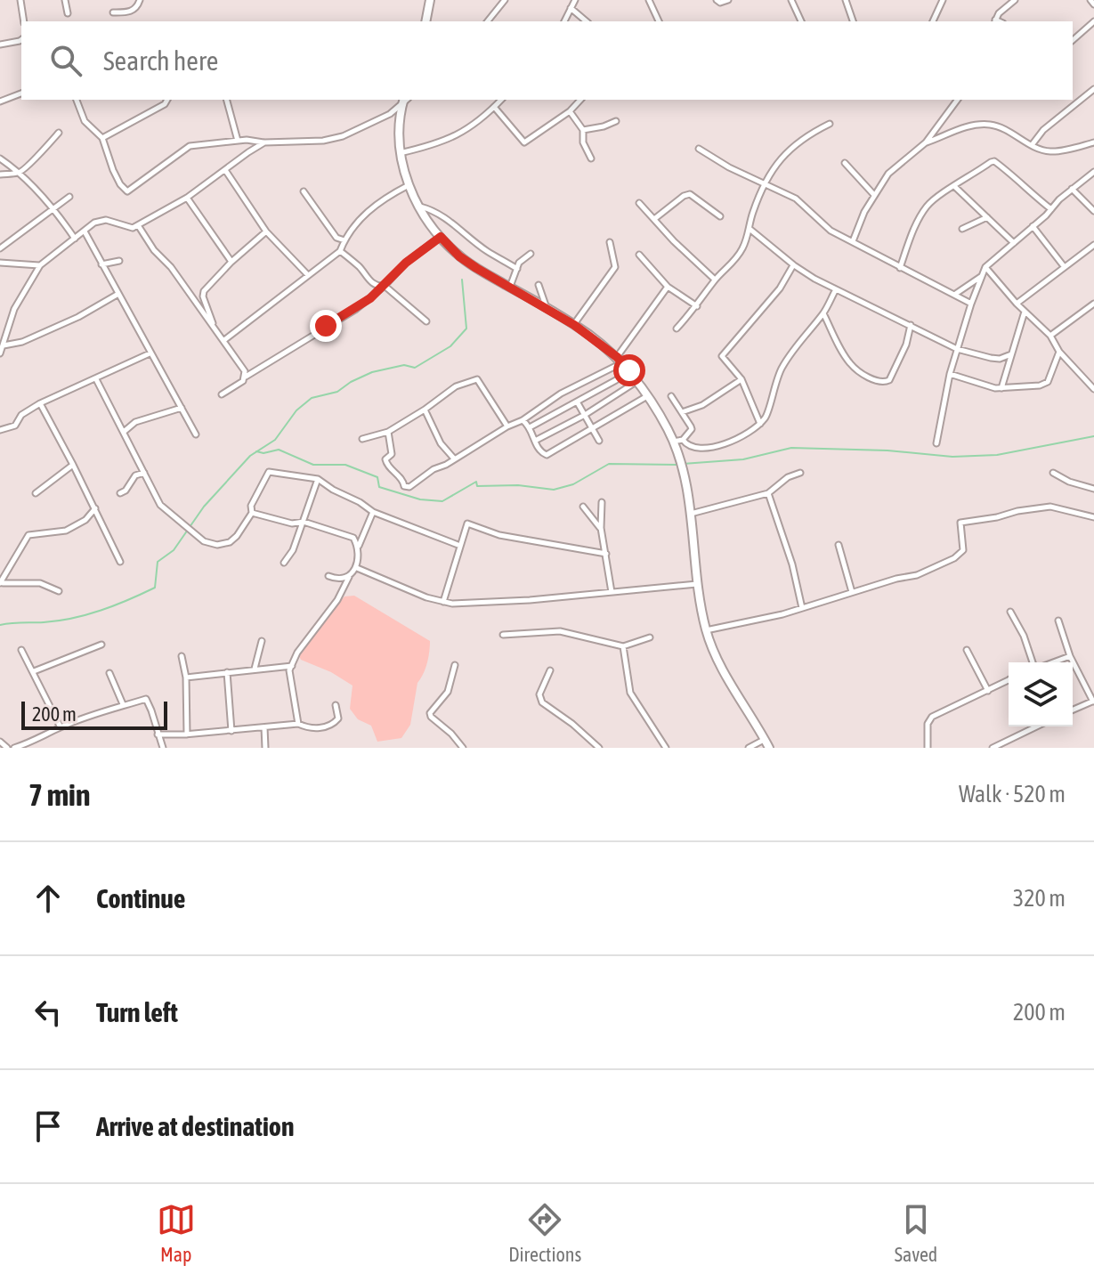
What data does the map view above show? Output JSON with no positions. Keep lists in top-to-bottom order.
{
  "scale_bar": "200 m",
  "page": {
    "search": "Search here",
    "scale": "200 m",
    "heading": ["7 min", "Walk · 520 m"],
    "list": [
      ["Continue", "320 m"],
      ["Turn left", "200 m"],
      "Arrive at destination"
    ],
    "nav": ["Map", "Directions", "Saved"]
  }
}
